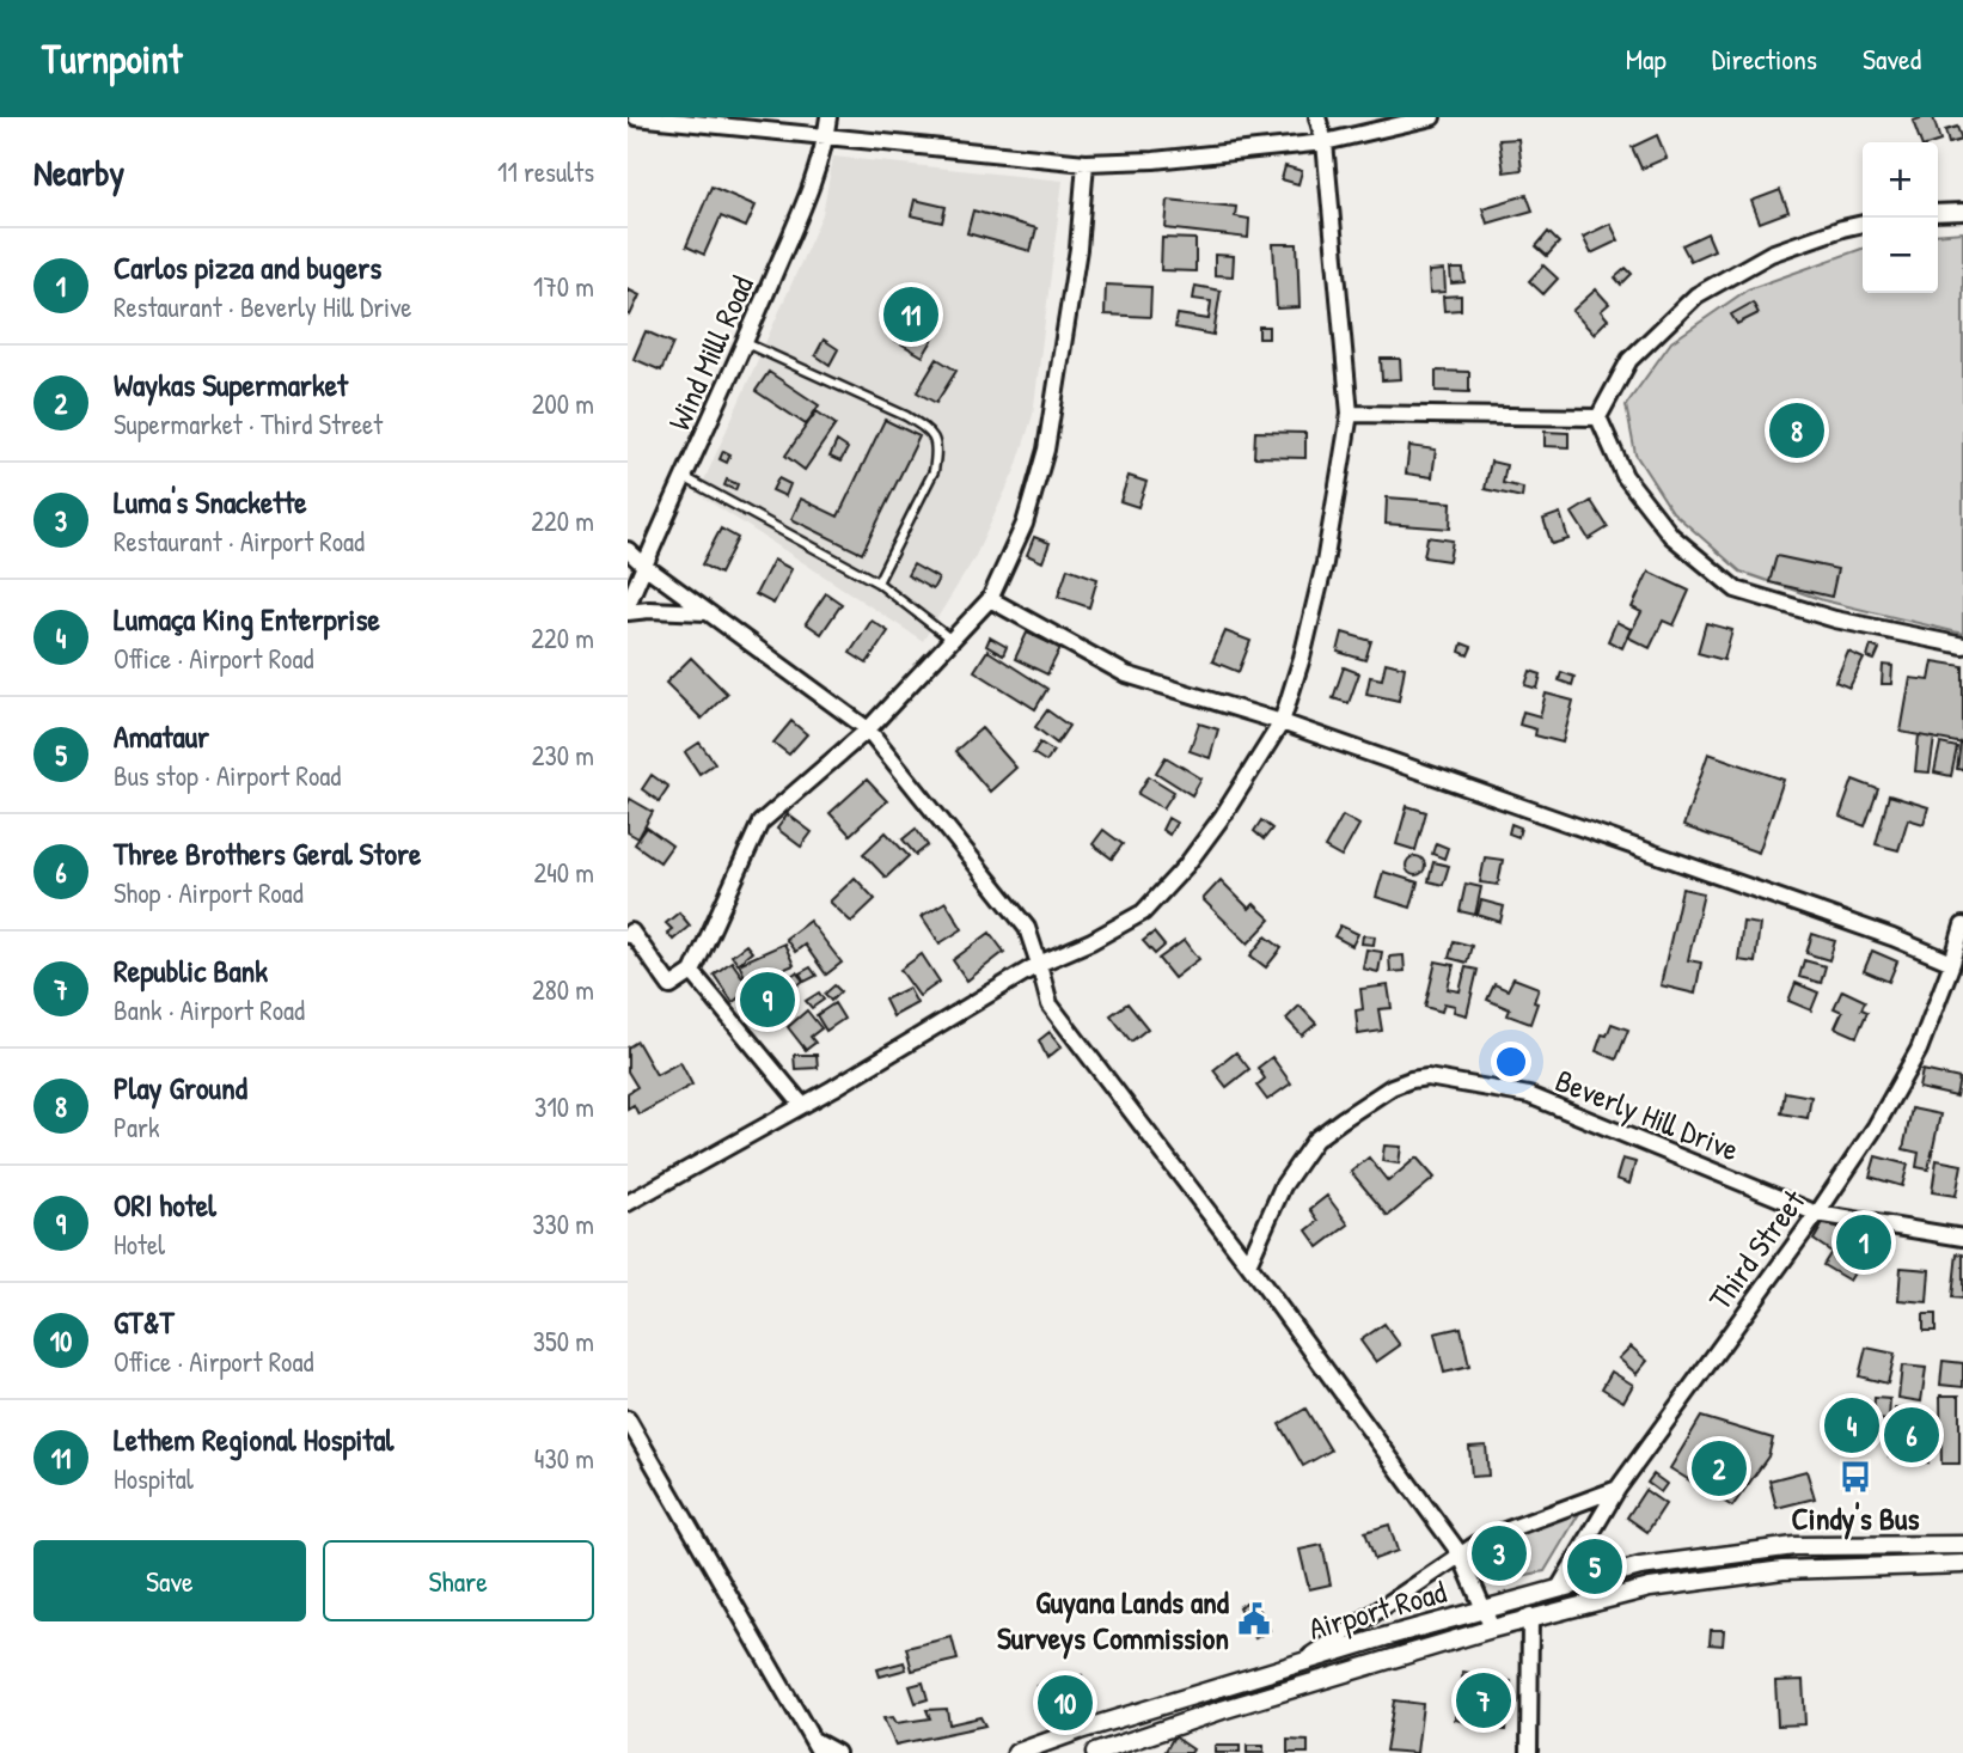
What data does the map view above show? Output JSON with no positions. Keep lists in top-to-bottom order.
{
  "streets": {
    "street": [
      "Wind Milll Road",
      "Beverly Hill Drive",
      "Third Street",
      "Airport Road"
    ]
  },
  "crossings": [
    ["Beverly Hill Drive", "Third Street"],
    ["Third Street", "Airport Road"]
  ],
  "places": {
    "bus stop": ["Cindy's Bus"],
    "public building": ["Guyana Lands and Surveys Commission"]
  },
  "page": {
    "header": "Turnpoint",
    "nav": ["Map", "Directions", "Saved"],
    "heading": ["Nearby", "11 results"],
    "map_buttons": ["+", "−"],
    "list": [
      {
        "mark": "1",
        "name": "Carlos pizza and bugers",
        "note": "Restaurant · Beverly Hill Drive",
        "value": "170 m"
      },
      {
        "mark": "2",
        "name": "Waykas Supermarket",
        "note": "Supermarket · Third Street",
        "value": "200 m"
      },
      {
        "mark": "3",
        "name": "Luma's Snackette",
        "note": "Restaurant · Airport Road",
        "value": "220 m"
      },
      {
        "mark": "4",
        "name": "Lumaça King Enterprise",
        "note": "Office · Airport Road",
        "value": "220 m"
      },
      {
        "mark": "5",
        "name": "Amataur",
        "note": "Bus stop · Airport Road",
        "value": "230 m"
      },
      {
        "mark": "6",
        "name": "Three Brothers Geral Store",
        "note": "Shop · Airport Road",
        "value": "240 m"
      },
      {
        "mark": "7",
        "name": "Republic Bank",
        "note": "Bank · Airport Road",
        "value": "280 m"
      },
      {
        "mark": "8",
        "name": "Play Ground",
        "note": "Park",
        "value": "310 m"
      },
      {
        "mark": "9",
        "name": "ORI hotel",
        "note": "Hotel",
        "value": "330 m"
      },
      {
        "mark": "10",
        "name": "GT&T",
        "note": "Office · Airport Road",
        "value": "350 m"
      },
      {
        "mark": "11",
        "name": "Lethem Regional Hospital",
        "note": "Hospital",
        "value": "430 m"
      }
    ],
    "pins": [
      "11",
      "8",
      "9",
      "1",
      "4",
      "6",
      "2",
      "3",
      "5",
      "7",
      "10"
    ],
    "buttons": ["Save", "Share"]
  }
}
